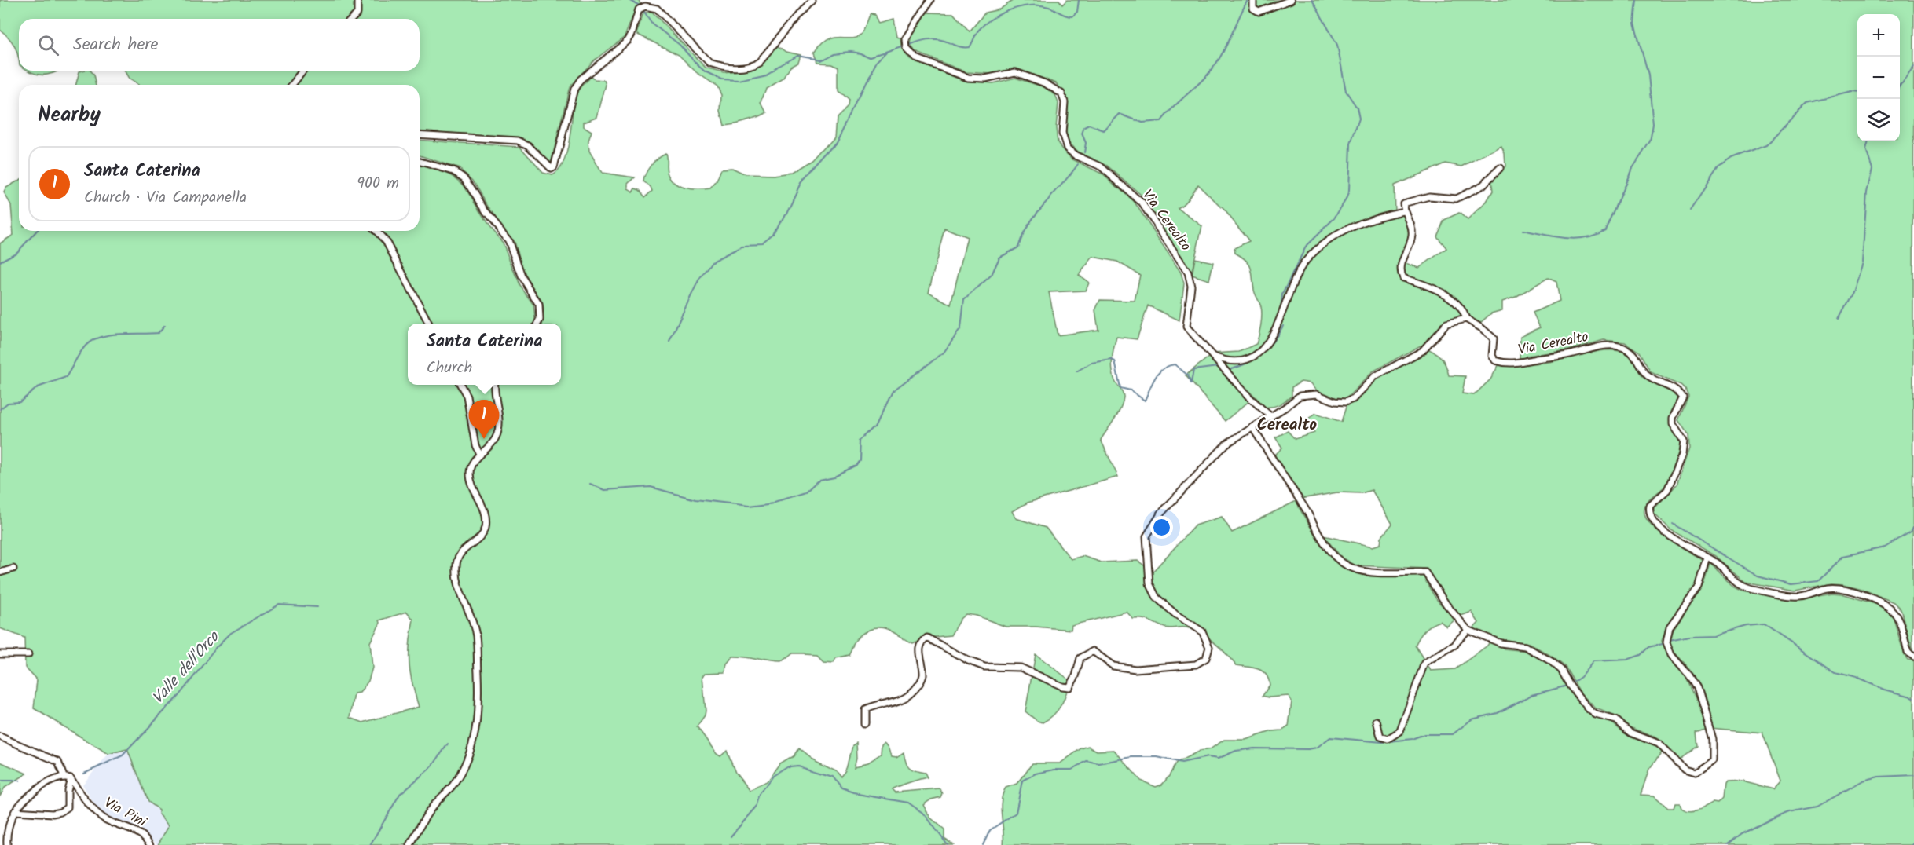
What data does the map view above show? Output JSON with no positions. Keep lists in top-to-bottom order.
{
  "streets": {
    "street": ["Via Cerealto", "Via Pini"]
  },
  "districts": ["Cerealto"],
  "water": ["Valle dell'Orco"],
  "page": {
    "map_buttons": ["+", "−"],
    "search": "Search here",
    "heading": "Nearby",
    "list": [
      {
        "mark": "1",
        "name": "Santa Caterina",
        "note": "Church · Via Campanella",
        "value": "900 m"
      }
    ],
    "popup": ["Santa Caterina", "Church"],
    "pins": "1"
  }
}
